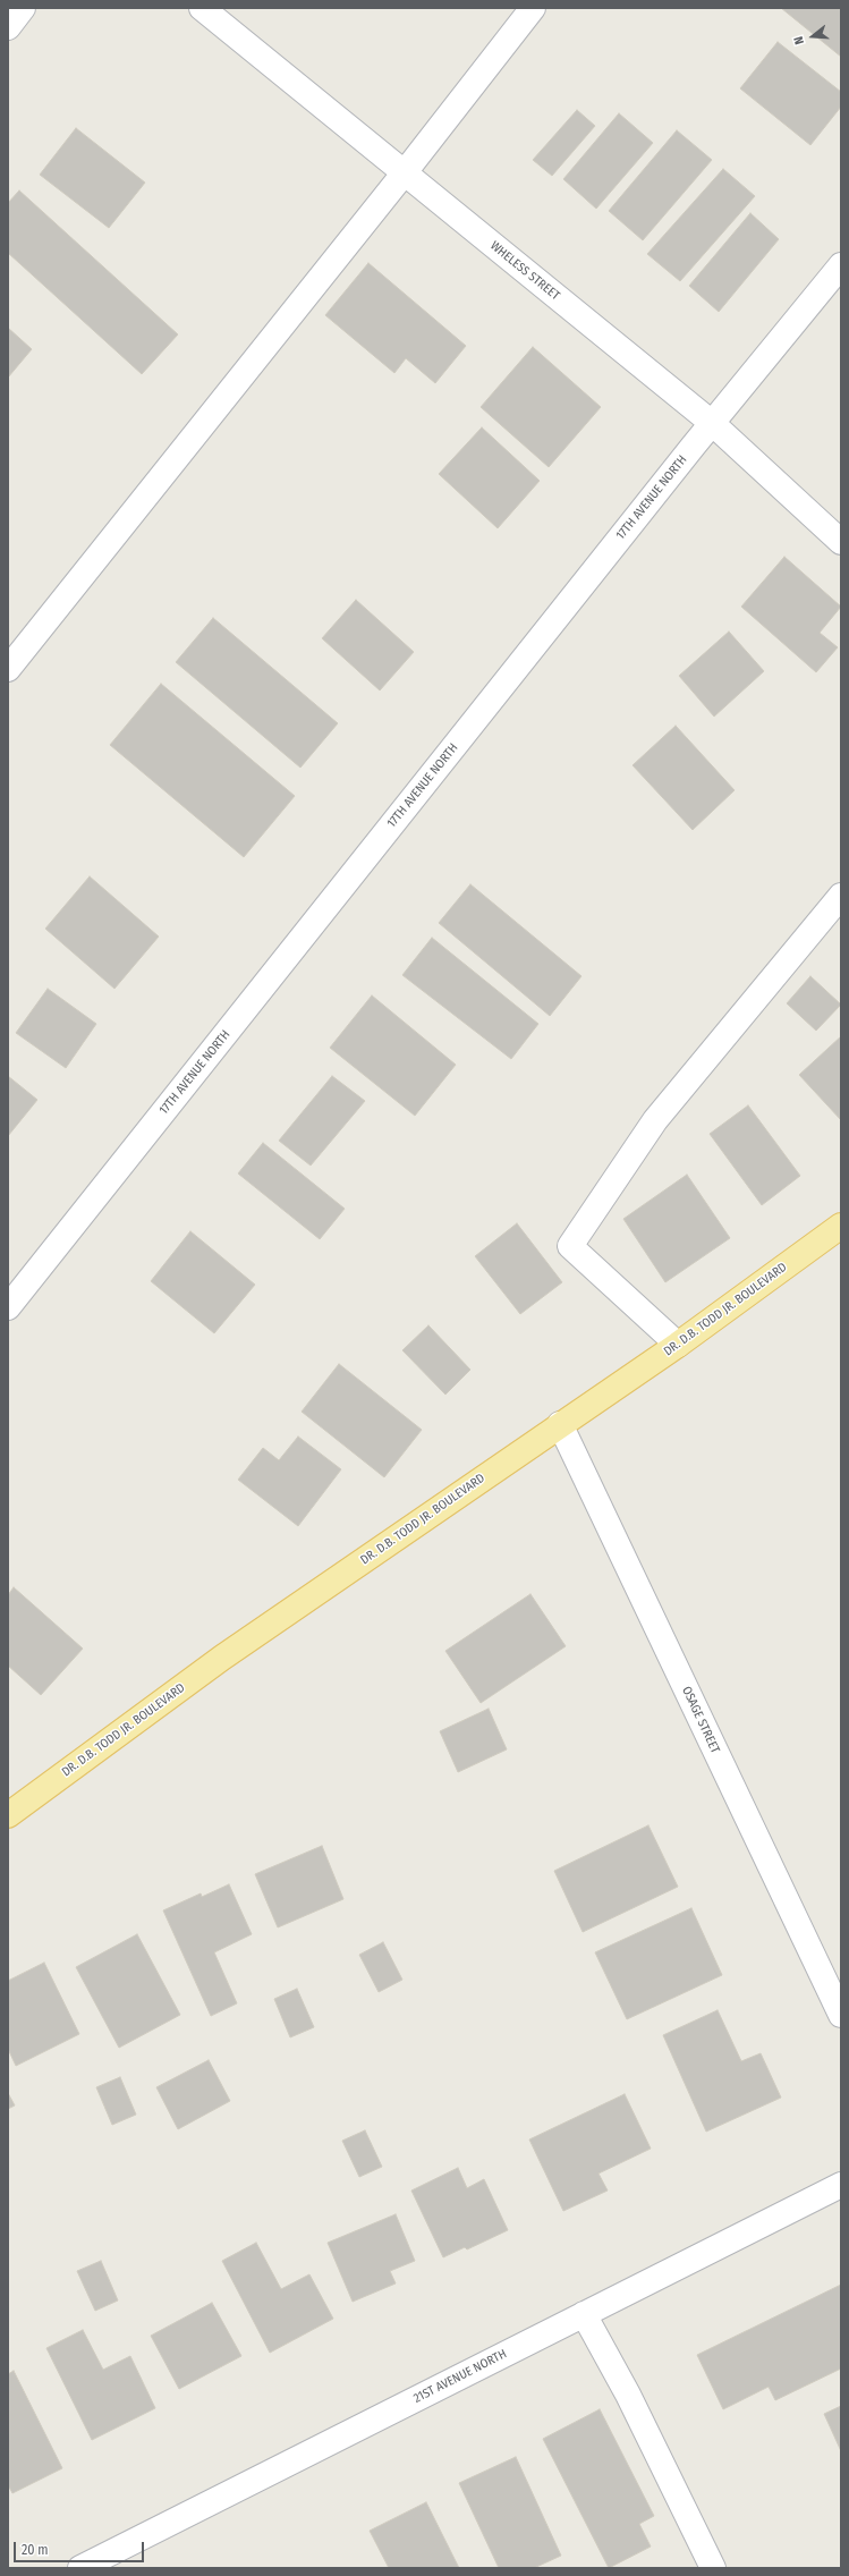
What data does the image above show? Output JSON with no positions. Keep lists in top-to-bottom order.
{
  "streets": {
    "main road": ["DR. D.B. TODD JR. BOULEVARD"],
    "street": [
      "WHELESS STREET",
      "17TH AVENUE NORTH",
      "OSAGE STREET",
      "21ST AVENUE NORTH"
    ]
  },
  "crossings": [
    ["WHELESS STREET", "17TH AVENUE NORTH"],
    ["DR. D.B. TODD JR. BOULEVARD", "OSAGE STREET"]
  ],
  "scale_bar": "20 m",
  "north": "left"
}
